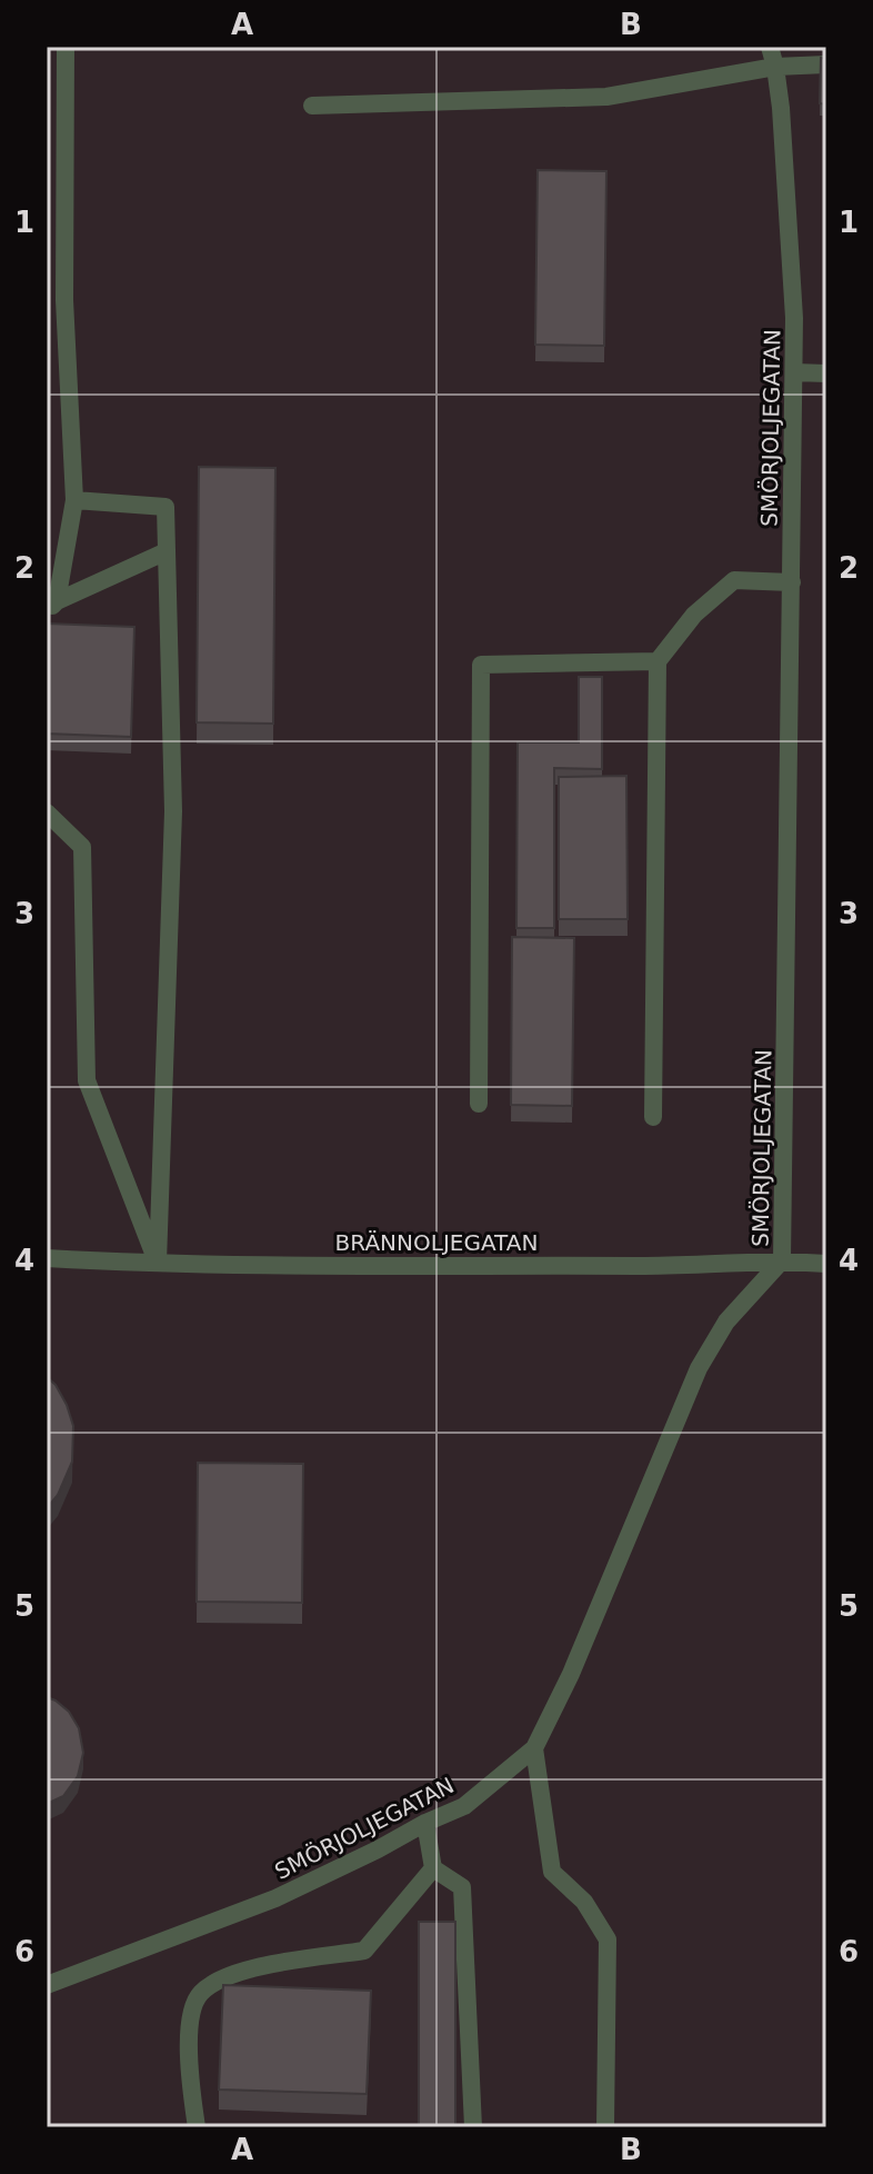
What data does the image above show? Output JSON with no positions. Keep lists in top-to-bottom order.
{
  "streets": {
    "lane": ["SMÖRJOLJEGATAN", "BRÄNNOLJEGATAN"]
  },
  "crossings": [
    ["SMÖRJOLJEGATAN", "BRÄNNOLJEGATAN"]
  ],
  "grid": {
    "columns": ["A", "B"],
    "rows": [
      "1",
      "2",
      "3",
      "4",
      "5",
      "6"
    ]
  }
}
